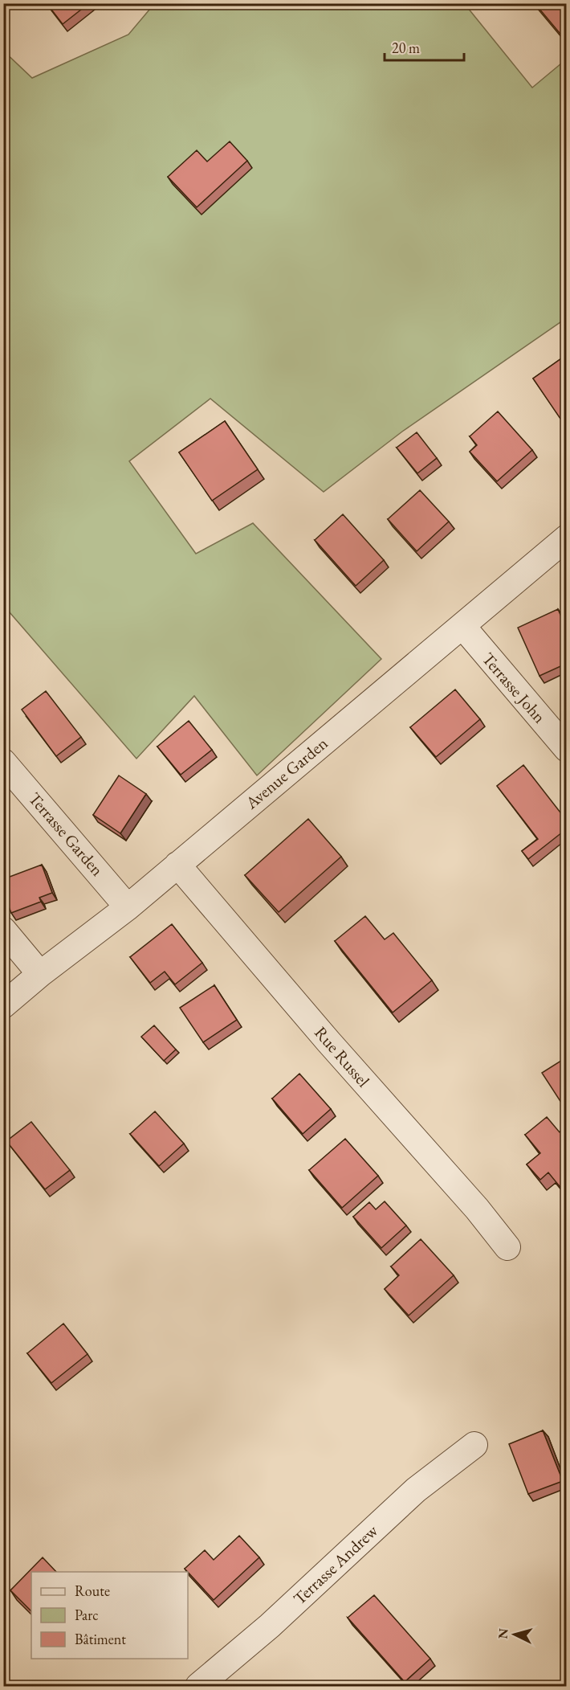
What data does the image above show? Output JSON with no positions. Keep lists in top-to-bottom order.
{
  "streets": {
    "street": [
      "Terrasse John",
      "Avenue Garden",
      "Terrasse Garden",
      "Rue Russel",
      "Terrasse Andrew"
    ]
  },
  "crossings": [
    ["Terrasse John", "Avenue Garden"],
    ["Avenue Garden", "Terrasse Garden"],
    ["Avenue Garden", "Rue Russel"]
  ],
  "legend": ["Route", "Parc", "Bâtiment"],
  "scale_bar": "20 m",
  "north": "left"
}
